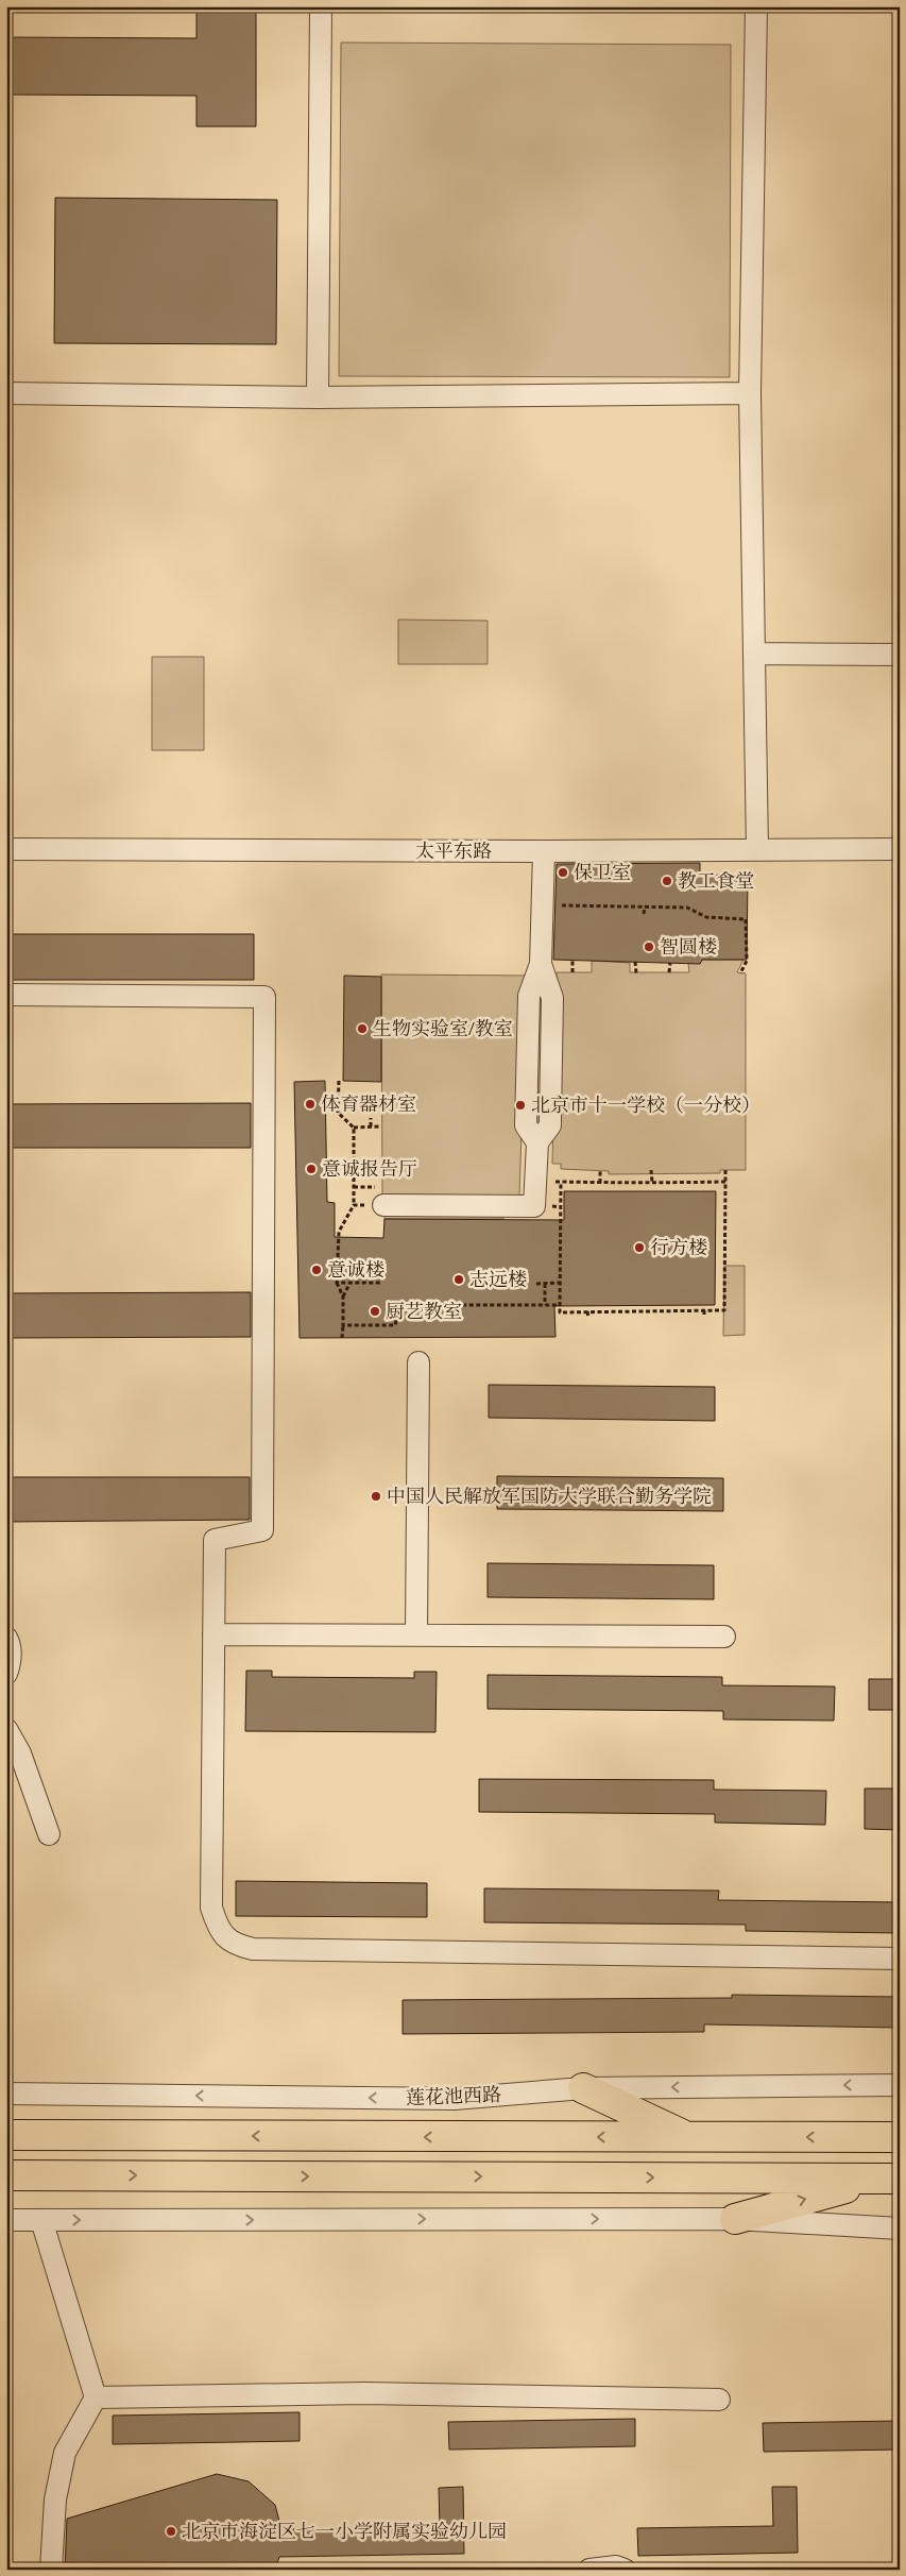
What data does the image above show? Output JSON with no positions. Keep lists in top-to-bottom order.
{
  "streets": {
    "highway": ["莲花池西路"],
    "street": ["太平东路"]
  },
  "places": [
    "保卫室",
    "教工食堂",
    "智圆楼",
    "生物实验室/教室",
    "体育器材室",
    "北京市十一学校（一分校）",
    "意诚报告厅",
    "行方楼",
    "意诚楼",
    "志远楼",
    "厨艺教室",
    "中国人民解放军国防大学联合勤务学院",
    "北京市海淀区七一小学附属实验幼儿园"
  ]
}
